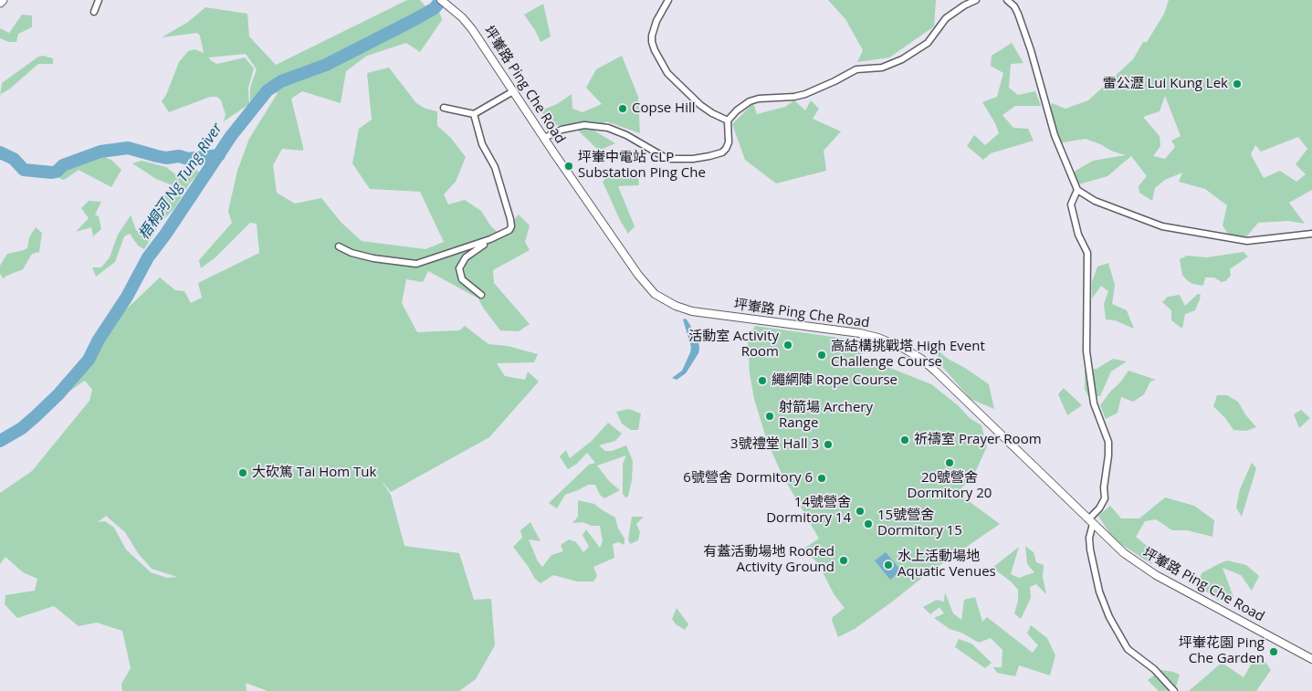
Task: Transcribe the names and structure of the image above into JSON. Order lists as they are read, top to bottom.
{
  "streets": {
    "street": ["坪輋路 Ping Che Road"]
  },
  "water": ["梧桐河 Ng Tung River"],
  "places": [
    "雷公瀝 Lui Kung Lek",
    "Copse Hill",
    "坪輋中電站 CLP Substation Ping Che",
    "活動室 Activity Room",
    "高結構挑戰塔 High Event Challenge Course",
    "繩網陣 Rope Course",
    "射箭場 Archery Range",
    "祈禱室 Prayer Room",
    "3號禮堂 Hall 3",
    "20號營舍 Dormitory 20",
    "大砍篤 Tai Hom Tuk",
    "6號營舍 Dormitory 6",
    "14號營舍 Dormitory 14",
    "15號營舍 Dormitory 15",
    "有蓋活動場地 Roofed Activity Ground",
    "水上活動場地 Aquatic Venues",
    "坪輋花園 Ping Che Garden"
  ]
}
